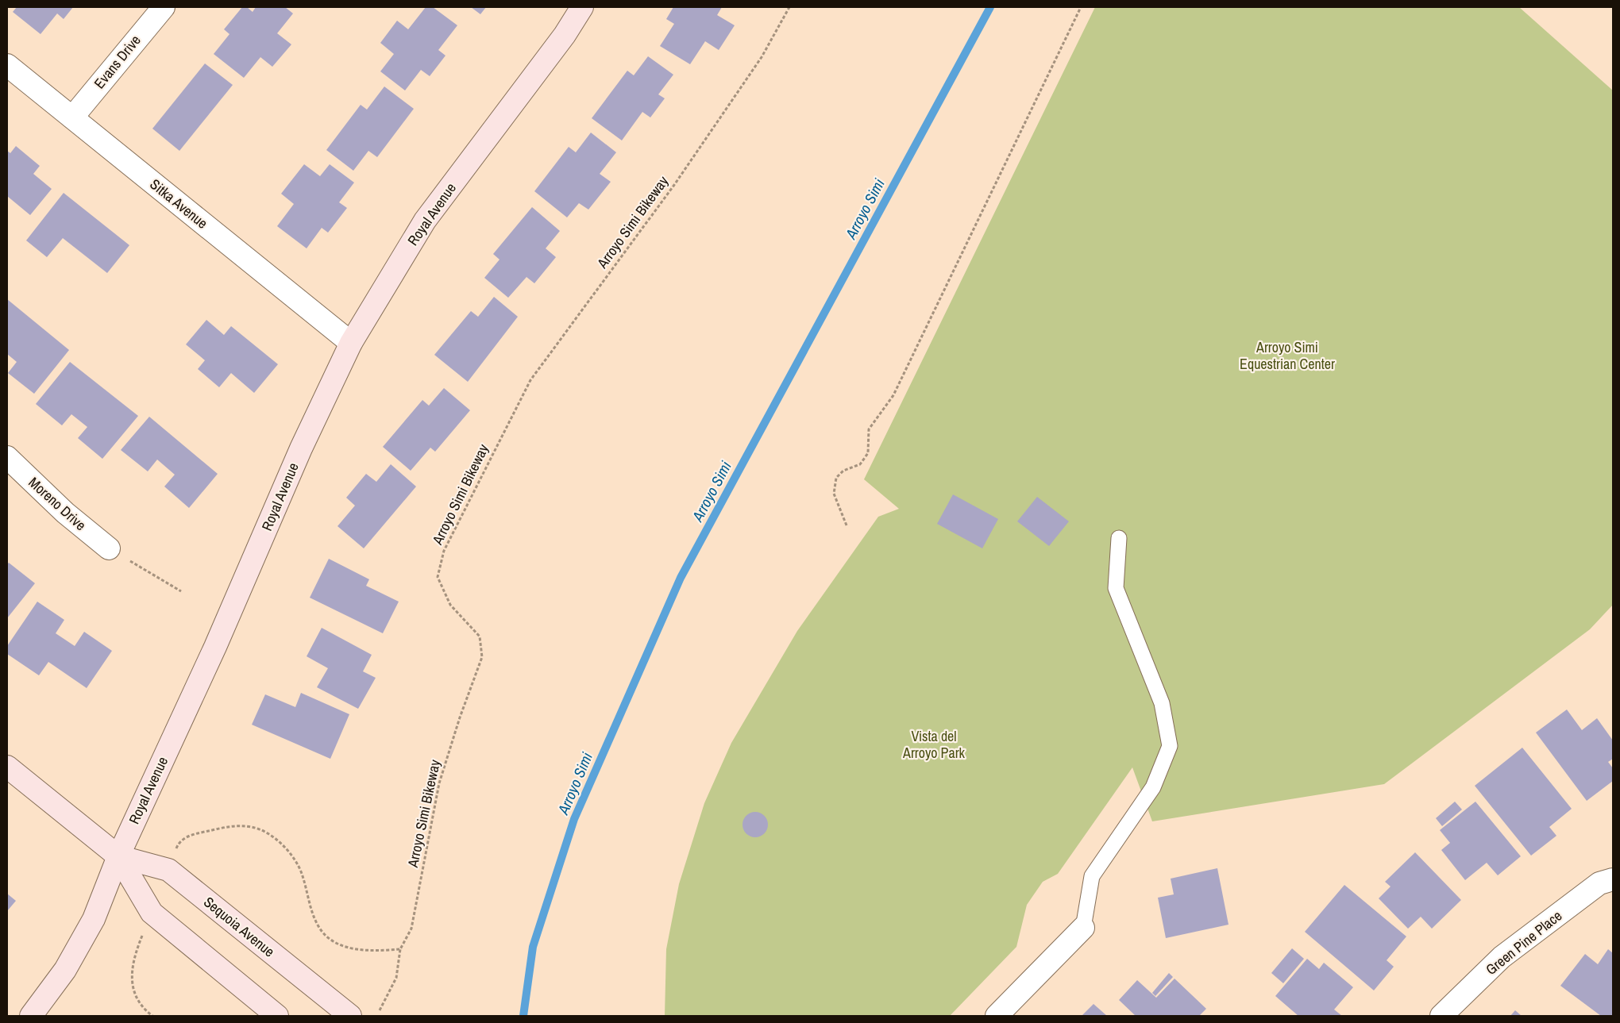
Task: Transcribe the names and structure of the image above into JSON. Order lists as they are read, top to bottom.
{
  "streets": {
    "main road": ["Royal Avenue", "Sequoia Avenue"],
    "street": [
      "Evans Drive",
      "Sitka Avenue",
      "Moreno Drive",
      "Green Pine Place"
    ],
    "path": ["Arroyo Simi Bikeway"]
  },
  "crossings": [
    ["Evans Drive", "Sitka Avenue"],
    ["Sitka Avenue", "Royal Avenue"],
    ["Royal Avenue", "Sequoia Avenue"]
  ],
  "water": ["Arroyo Simi"],
  "parks": ["Arroyo Simi Equestrian Center", "Vista del Arroyo Park"]
}
